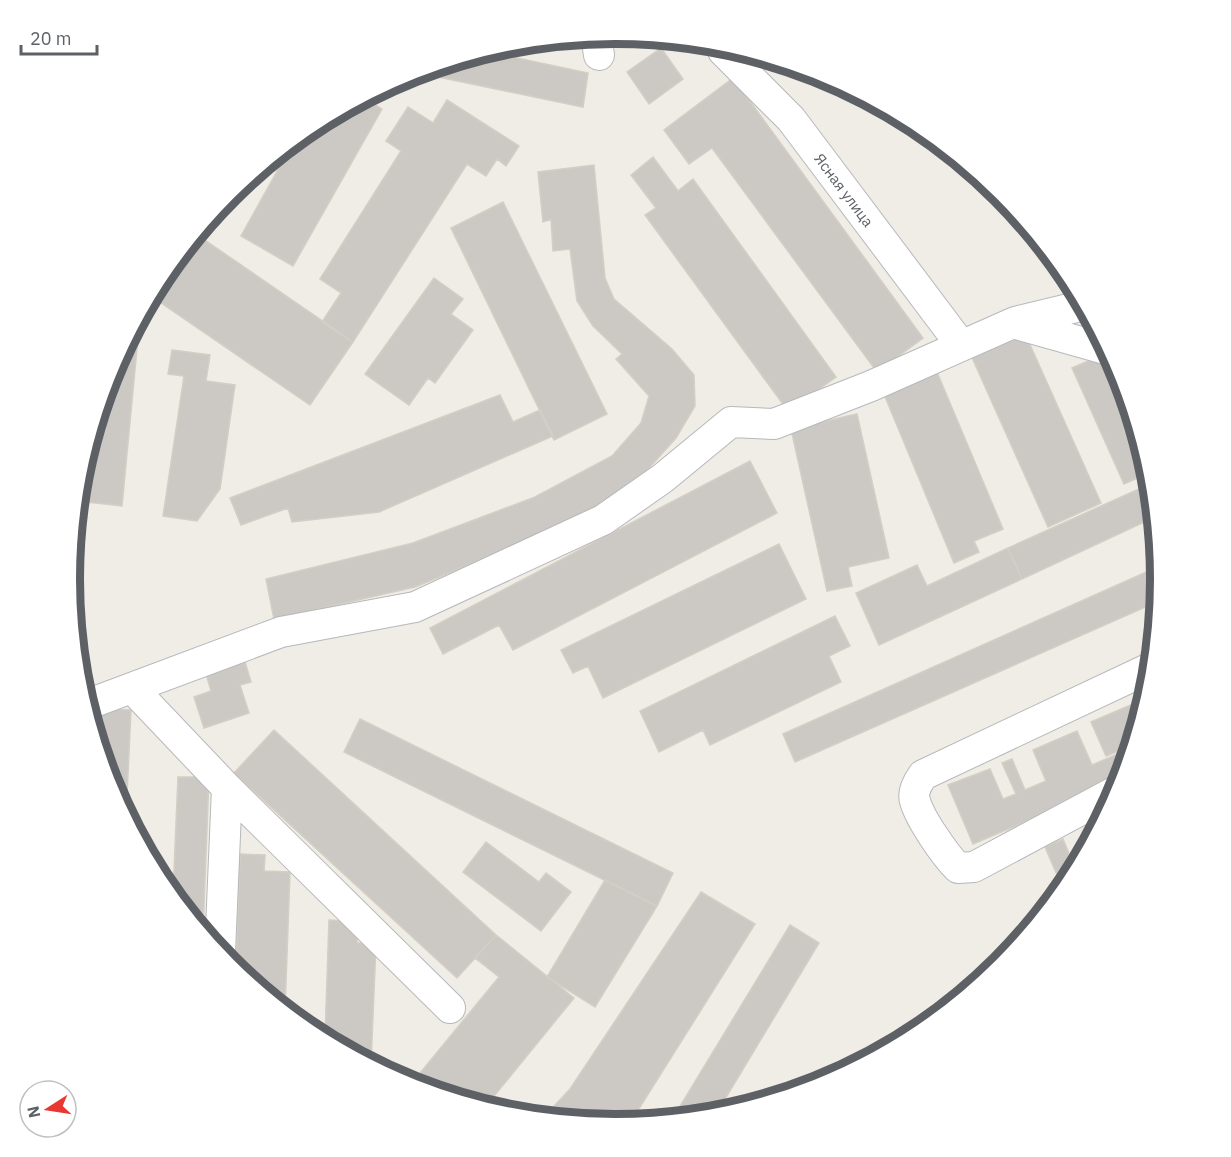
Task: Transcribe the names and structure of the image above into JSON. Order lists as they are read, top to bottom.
{
  "streets": {
    "street": ["Ясная улица"]
  },
  "scale_bar": "20 m",
  "north": "left"
}
